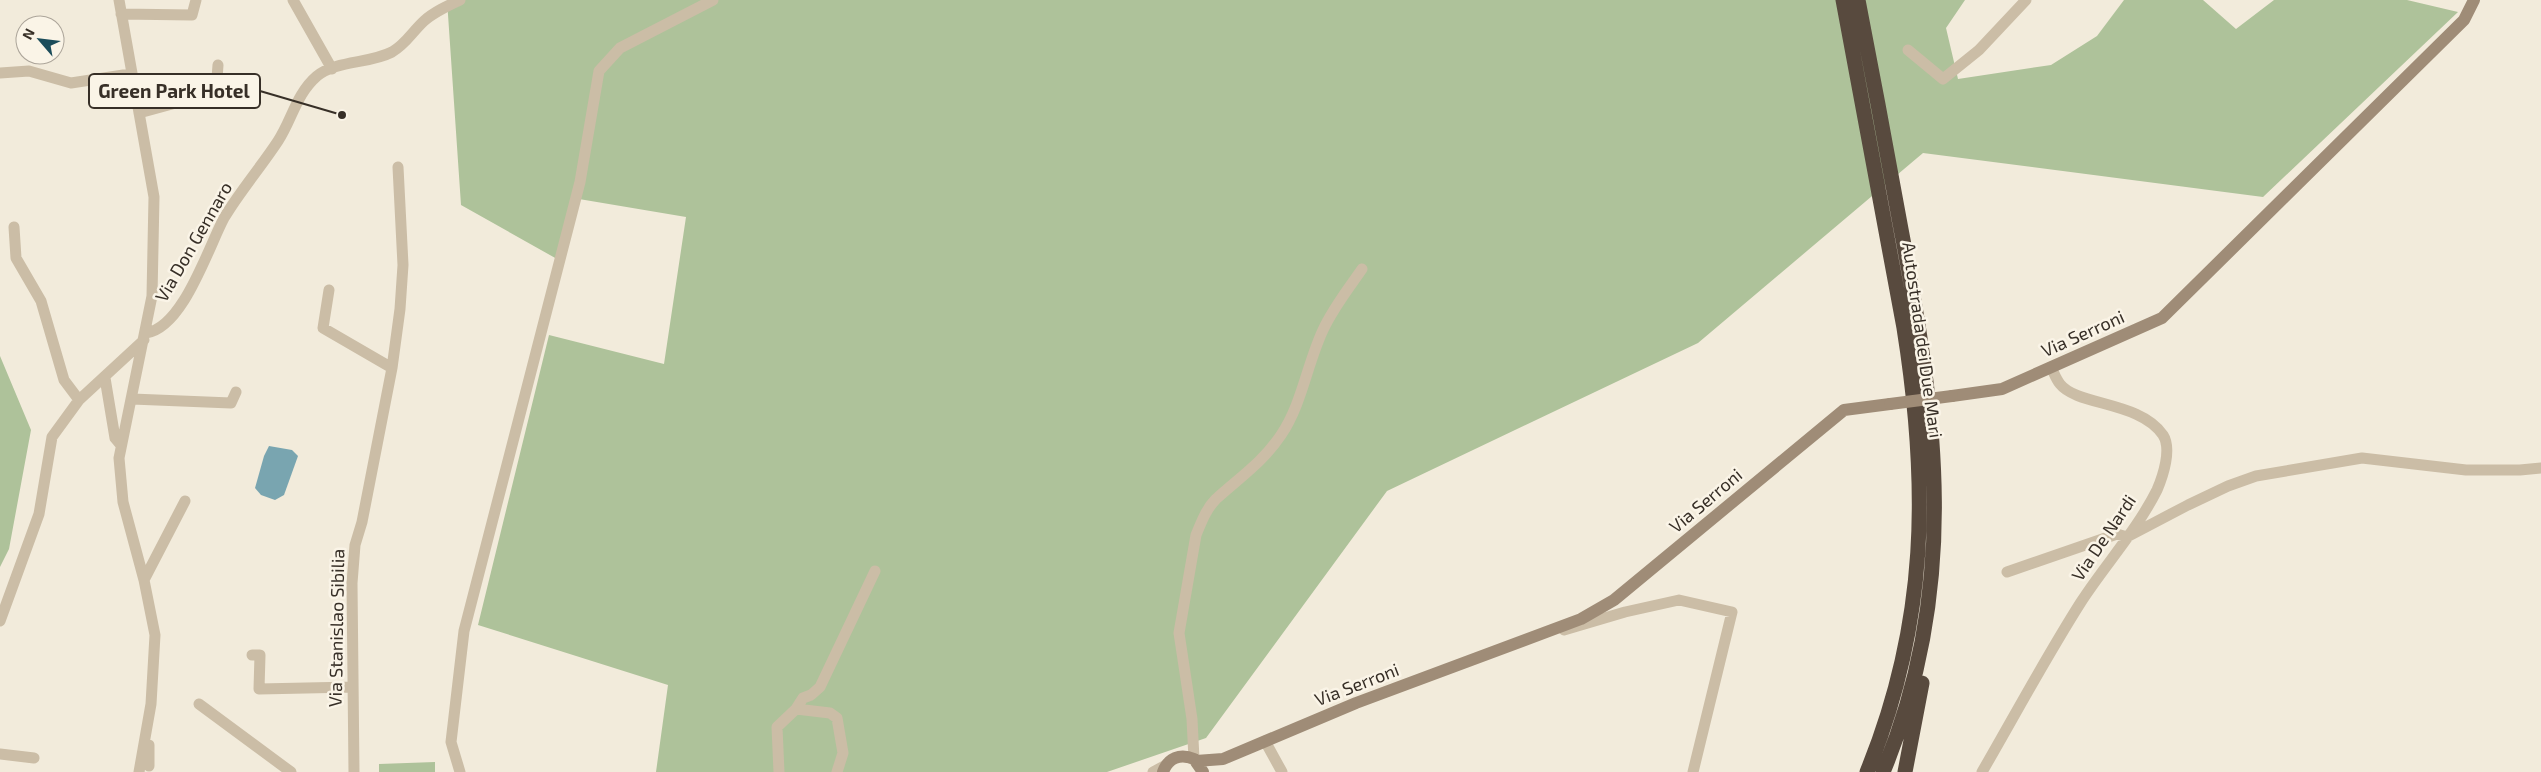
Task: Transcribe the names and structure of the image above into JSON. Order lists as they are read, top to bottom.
{
  "streets": {
    "highway": ["Autostrada dei Due Mari"],
    "main road": ["Via Serroni"],
    "street": ["Via Don Gennaro", "Via De Nardi", "Via Stanislao Sibilia"]
  },
  "crossings": [
    ["Via Serroni", "Via De Nardi"]
  ],
  "places": ["Green Park Hotel"],
  "north": "top left"
}
